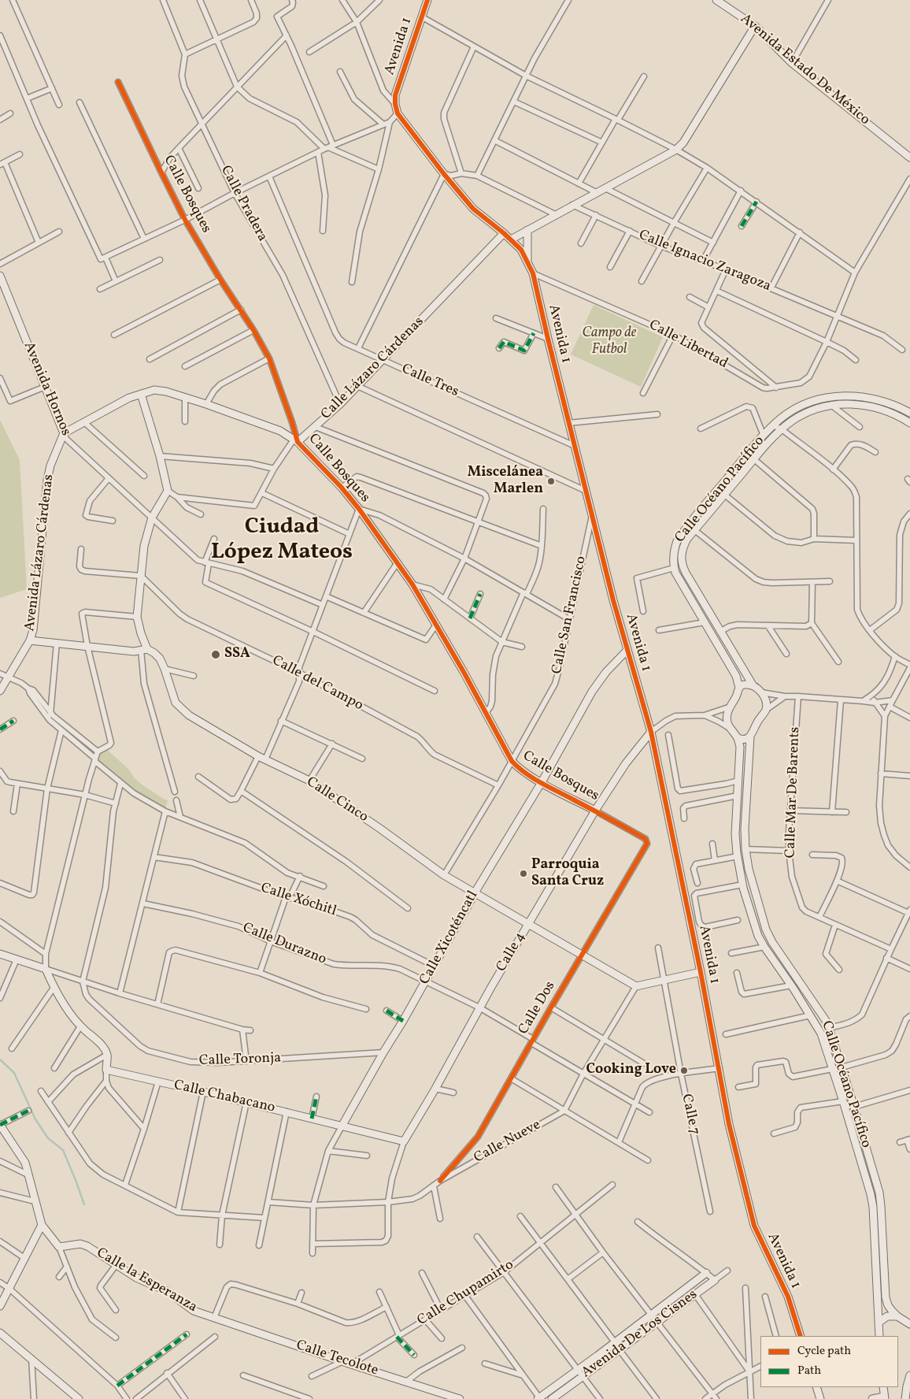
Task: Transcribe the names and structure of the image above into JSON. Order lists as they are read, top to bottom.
{
  "streets": {
    "street": [
      "Avenida 1",
      "Avenida Estado De México",
      "Calle Bosques",
      "Calle Pradera",
      "Calle Ignacio Zaragoza",
      "Calle Libertad",
      "Calle Lázaro Cárdenas",
      "Calle Tres",
      "Avenida Hornos",
      "Calle Océano Pacífico",
      "Avenida Lázaro Cárdenas",
      "Calle San Francisco",
      "Calle del Campo",
      "Calle Mar De Barents",
      "Calle Cinco",
      "Calle Xóchitl",
      "Calle Xicoténcatl",
      "Calle Durazno",
      "Calle 4",
      "Calle Dos",
      "Calle Toronja",
      "Calle Chabacano",
      "Calle 7",
      "Calle Nueve",
      "Calle la Esperanza",
      "Calle Chupamirto",
      "Avenida De Los Cisnes",
      "Calle Tecolote"
    ]
  },
  "crossings": [
    ["Avenida 1", "Calle Libertad"],
    ["Avenida 1", "Calle Lázaro Cárdenas"],
    ["Avenida 1", "Calle Tres"],
    ["Avenida 1", "Calle San Francisco"],
    ["Avenida 1", "Calle Xicoténcatl"],
    ["Avenida 1", "Calle 4"],
    ["Calle Bosques", "Calle Lázaro Cárdenas"],
    ["Calle Bosques", "Calle San Francisco"],
    ["Calle Bosques", "Calle Xicoténcatl"],
    ["Calle Bosques", "Calle 4"],
    ["Calle Bosques", "Calle Dos"],
    ["Calle Pradera", "Calle Lázaro Cárdenas"],
    ["Calle Lázaro Cárdenas", "Calle Tres"],
    ["Avenida Hornos", "Avenida Lázaro Cárdenas"],
    ["Avenida Hornos", "Calle Cinco"],
    ["Calle Océano Pacífico", "Calle 4"],
    ["Calle San Francisco", "Calle del Campo"],
    ["Calle San Francisco", "Calle Cinco"],
    ["Calle del Campo", "Calle Cinco"],
    ["Calle Cinco", "Calle Xicoténcatl"],
    ["Calle Cinco", "Calle 4"],
    ["Calle Cinco", "Calle Dos"],
    ["Calle Xóchitl", "Calle Xicoténcatl"],
    ["Calle Xicoténcatl", "Calle Durazno"],
    ["Calle Xicoténcatl", "Calle 4"],
    ["Calle Xicoténcatl", "Calle Toronja"],
    ["Calle Xicoténcatl", "Calle Chabacano"],
    ["Calle Xicoténcatl", "Calle Nueve"],
    ["Calle Durazno", "Calle 4"],
    ["Calle Durazno", "Calle Dos"],
    ["Calle 4", "Calle Chabacano"],
    ["Calle 4", "Calle Nueve"],
    ["Calle Dos", "Calle Nueve"],
    ["Calle la Esperanza", "Calle Tecolote"],
    ["Calle Chupamirto", "Calle Tecolote"]
  ],
  "districts": ["Ciudad López Mateos"],
  "parks": ["Campo de Futbol"],
  "places": [
    "Miscelánea Marlen",
    "SSA",
    "Parroquia Santa Cruz",
    "Cooking Love"
  ],
  "legend": ["Cycle path", "Path"]
}
